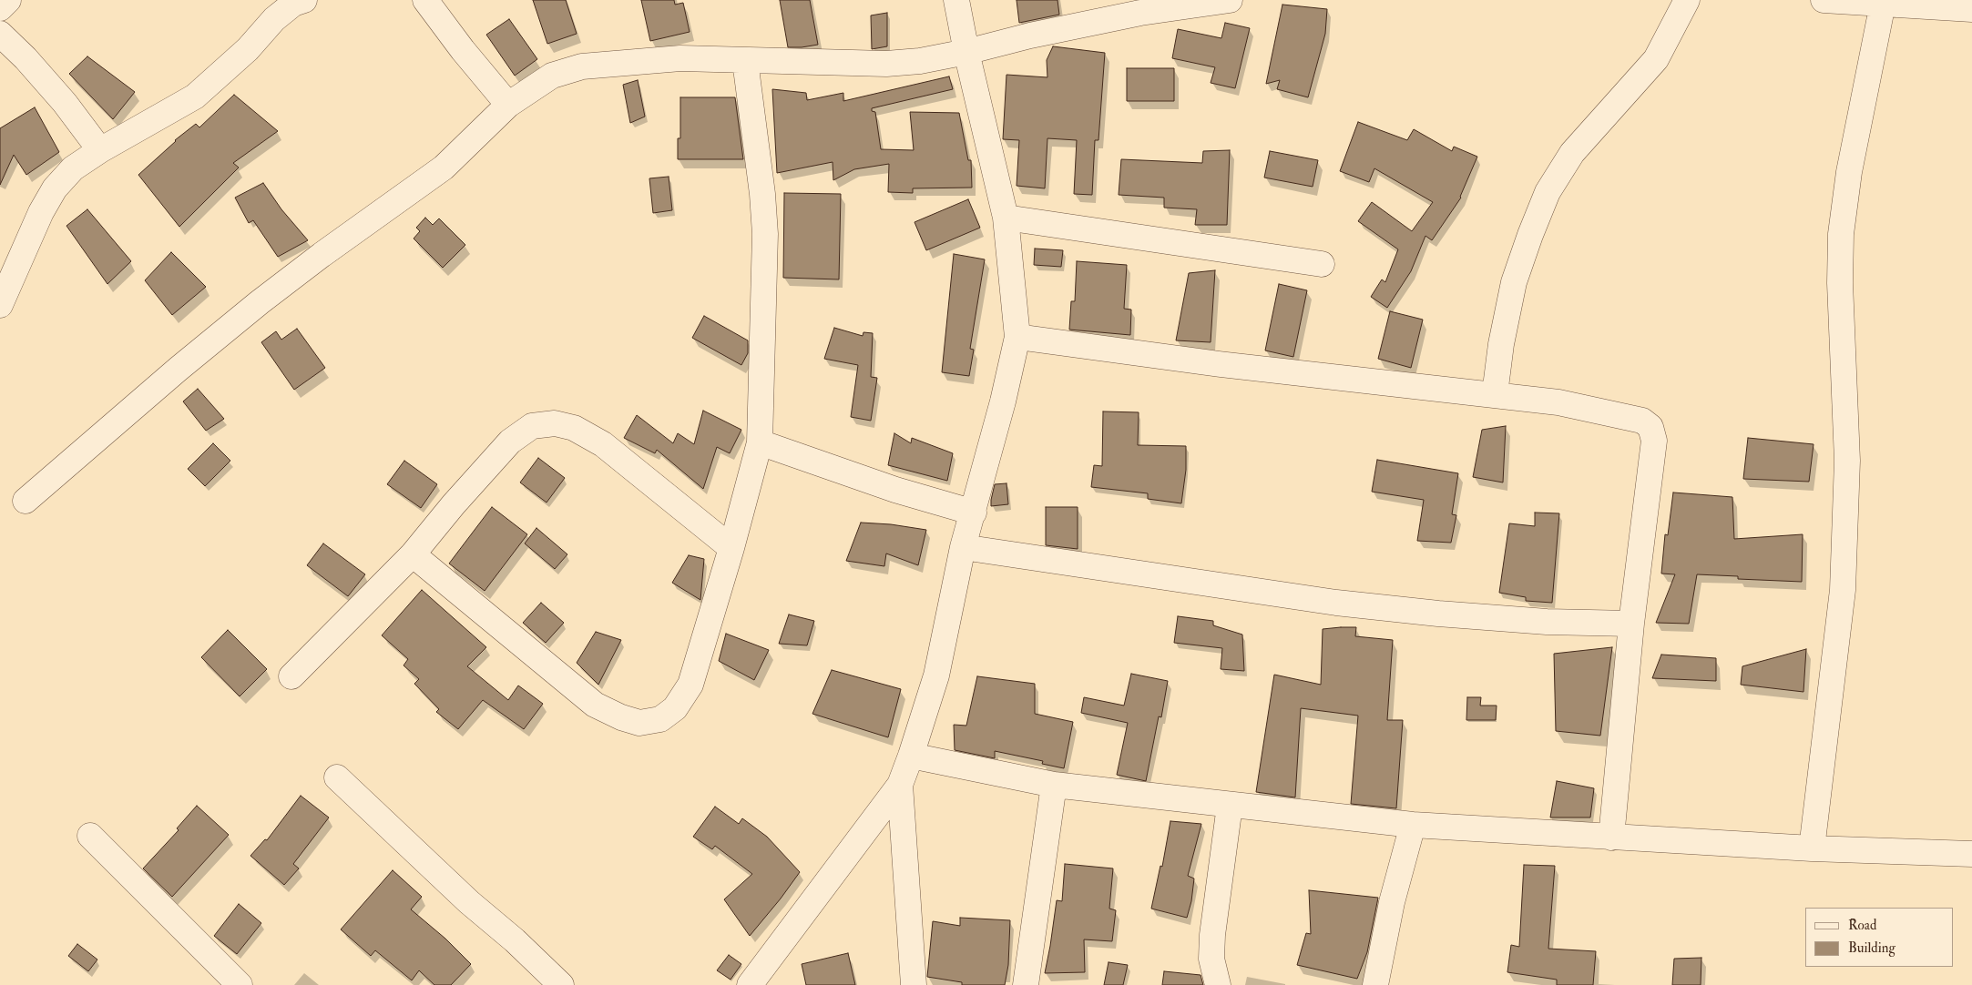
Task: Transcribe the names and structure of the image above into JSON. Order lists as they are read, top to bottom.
{
  "legend": ["Road", "Building"]
}
